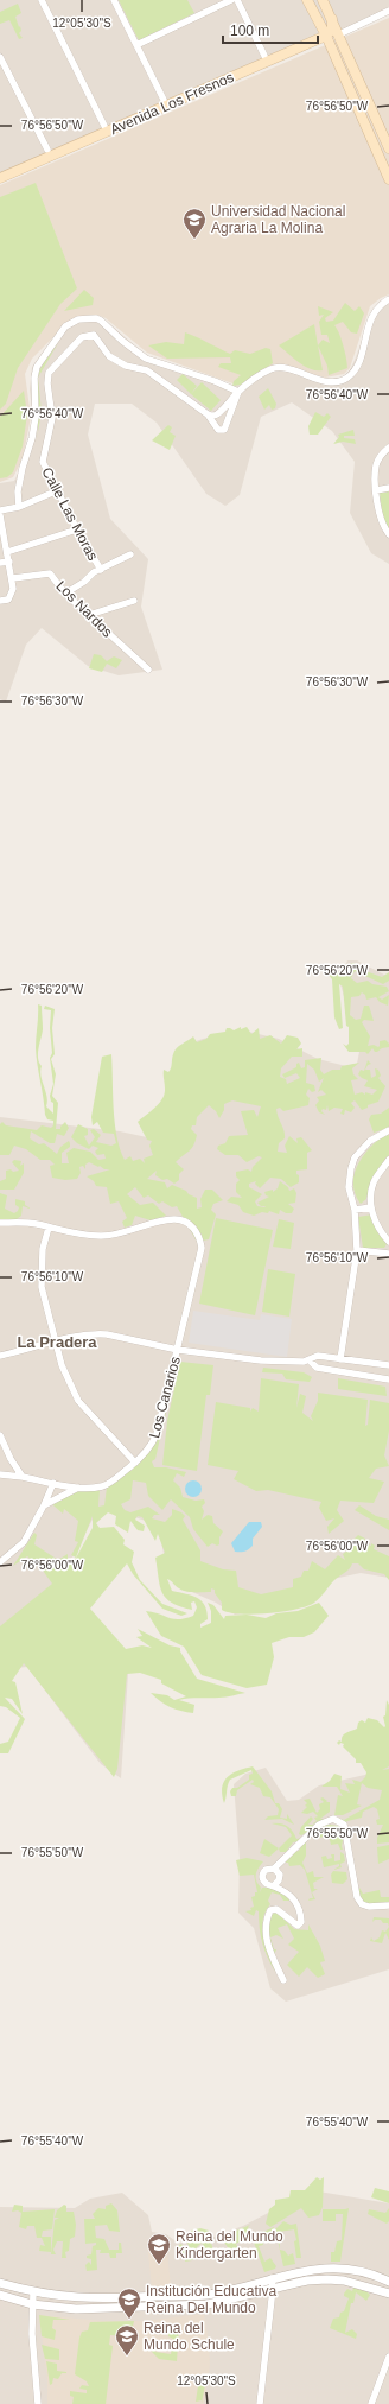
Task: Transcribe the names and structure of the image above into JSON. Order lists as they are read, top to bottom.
{
  "streets": {
    "main road": ["Avenida Los Fresnos"],
    "street": ["Calle Las Moras", "Los Nardos", "Los Canarios"]
  },
  "districts": ["La Pradera"],
  "places": {
    "school or university": [
      "Universidad Nacional Agraria La Molina",
      "Reina del Mundo Kindergarten",
      "Institución Educativa Reina Del Mundo",
      "Reina del Mundo Schule"
    ]
  },
  "scale_bar": "100 m",
  "coordinates": [
    "12°05'30\"S",
    "76°56'50\"W",
    "76°56'40\"W",
    "76°56'30\"W",
    "76°56'20\"W",
    "76°56'10\"W",
    "76°56'00\"W",
    "76°55'50\"W",
    "76°55'40\"W"
  ]
}
